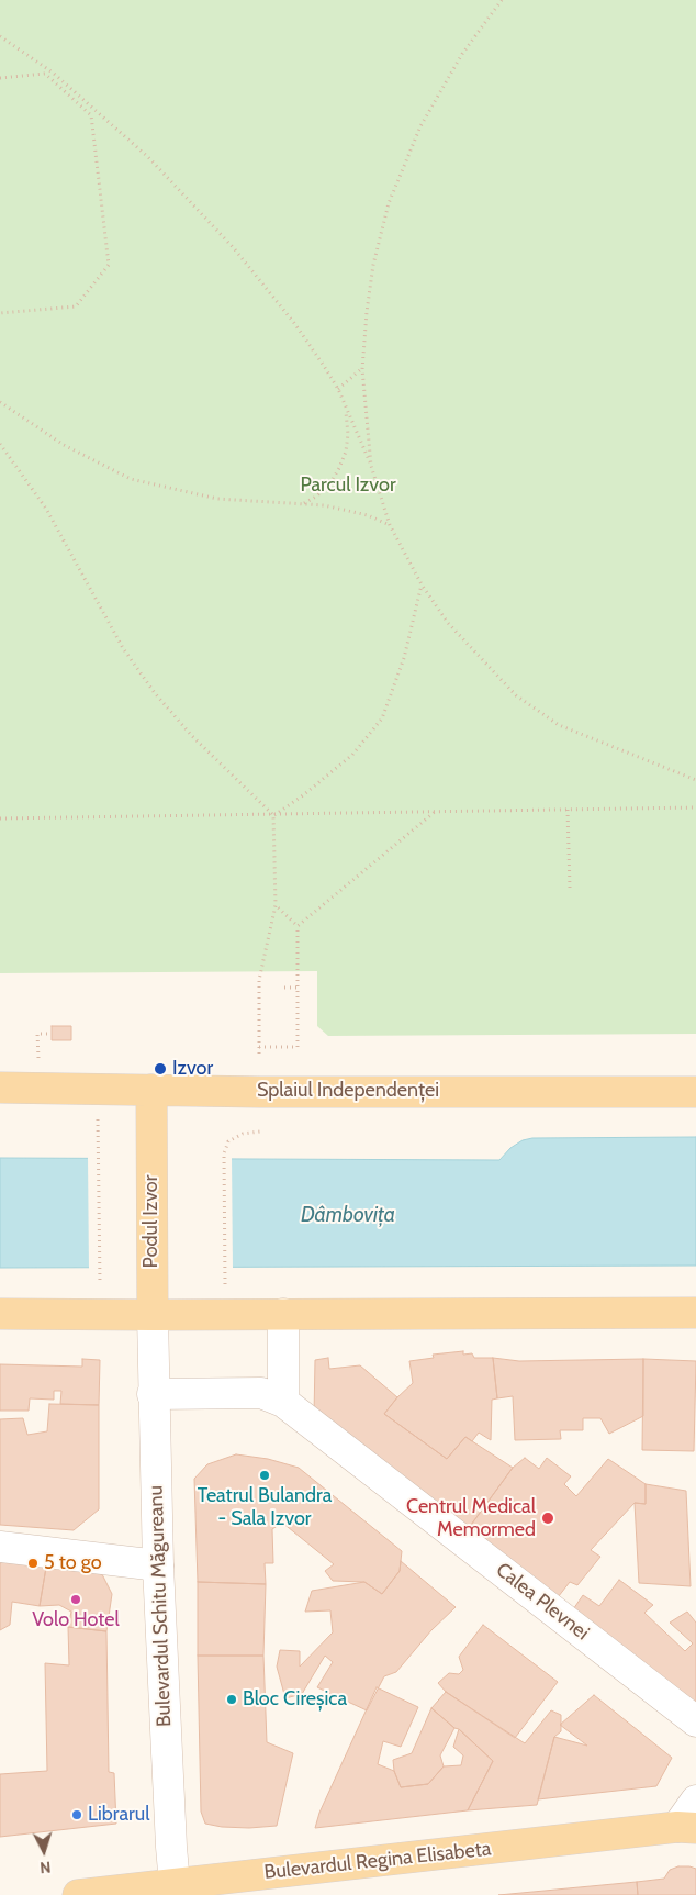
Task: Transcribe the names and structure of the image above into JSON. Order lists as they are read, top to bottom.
{
  "streets": {
    "main road": ["Splaiul Independenței", "Podul Izvor", "Bulevardul Regina Elisabeta"],
    "street": ["Calea Plevnei", "Bulevardul Schitu Măgureanu"]
  },
  "crossings": [
    ["Splaiul Independenței", "Podul Izvor"],
    ["Podul Izvor", "Bulevardul Schitu Măgureanu"],
    ["Calea Plevnei", "Bulevardul Schitu Măgureanu"],
    ["Bulevardul Schitu Măgureanu", "Bulevardul Regina Elisabeta"]
  ],
  "water": ["Dâmbovița"],
  "parks": ["Parcul Izvor"],
  "places": [
    "Izvor",
    "Teatrul Bulandra - Sala Izvor",
    "Centrul Medical Memormed",
    "5 to go",
    "Volo Hotel",
    "Bloc Cireșica",
    "Librarul"
  ],
  "north": "bottom"
}
